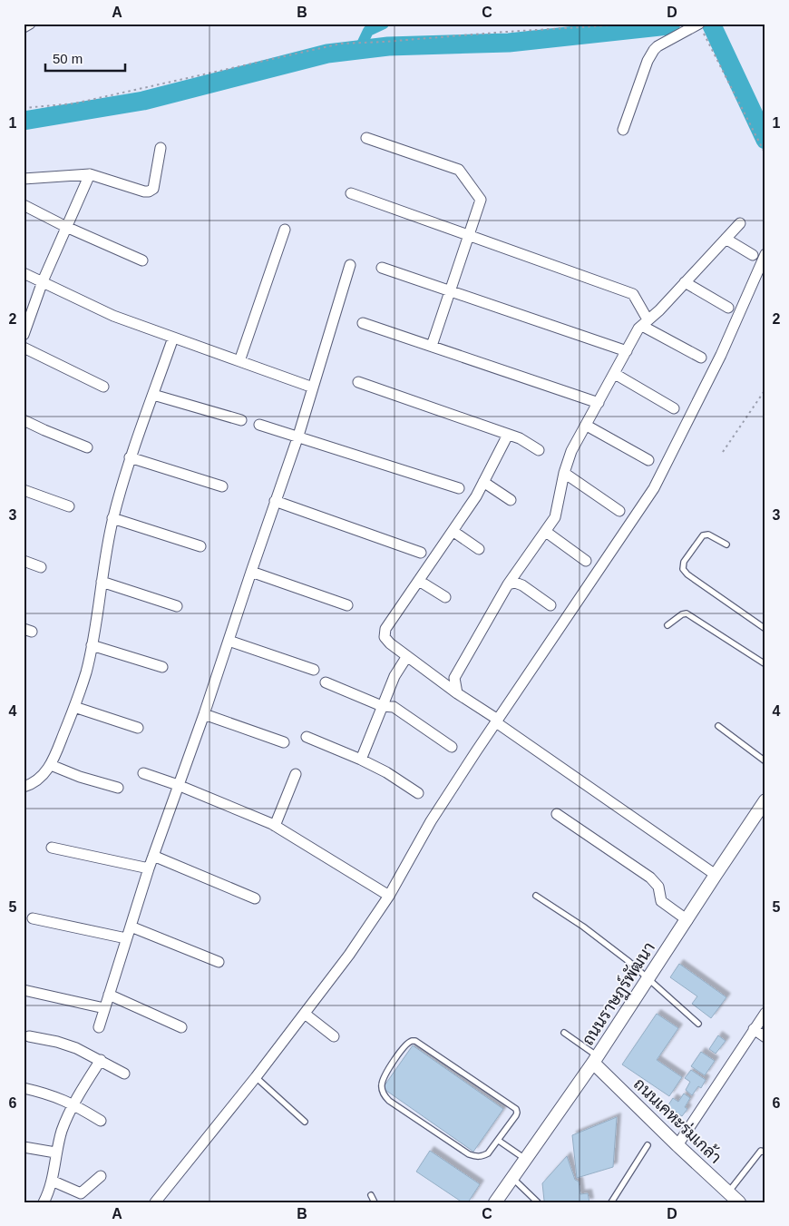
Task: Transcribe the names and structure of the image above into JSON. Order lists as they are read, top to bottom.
{
  "streets": {
    "street": ["ถนนราษฏร์พัฒนา", "ถนนเคหะร่มเกล้า"]
  },
  "crossings": [
    ["ถนนราษฏร์พัฒนา", "ถนนเคหะร่มเกล้า"]
  ],
  "scale_bar": "50 m",
  "grid": {
    "columns": [
      "A",
      "B",
      "C",
      "D"
    ],
    "rows": [
      "1",
      "2",
      "3",
      "4",
      "5",
      "6"
    ]
  }
}
